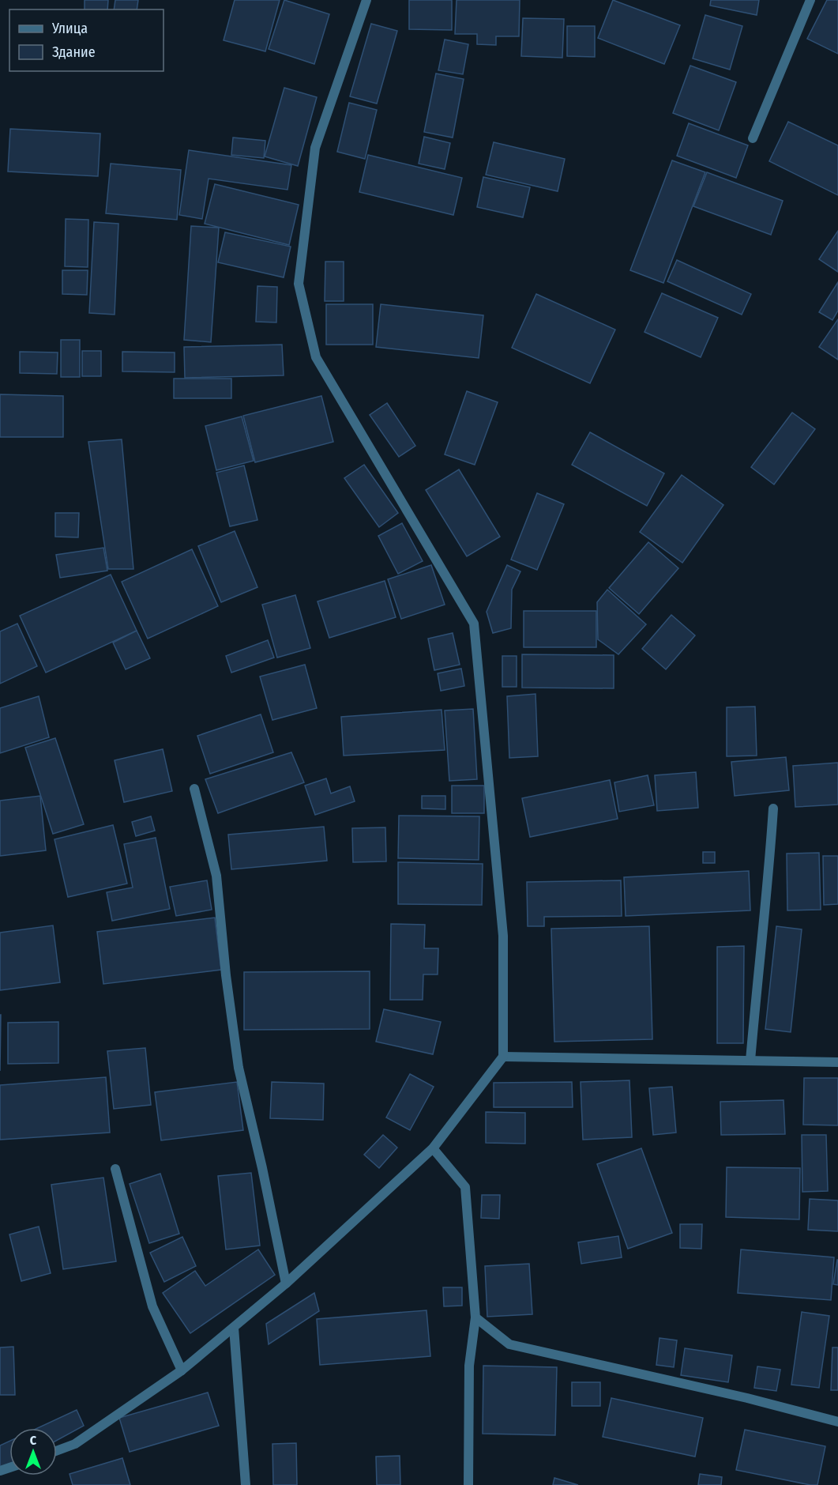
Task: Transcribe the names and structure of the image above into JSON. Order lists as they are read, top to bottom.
{
  "legend": ["Улица", "Здание"],
  "north": "top"
}
